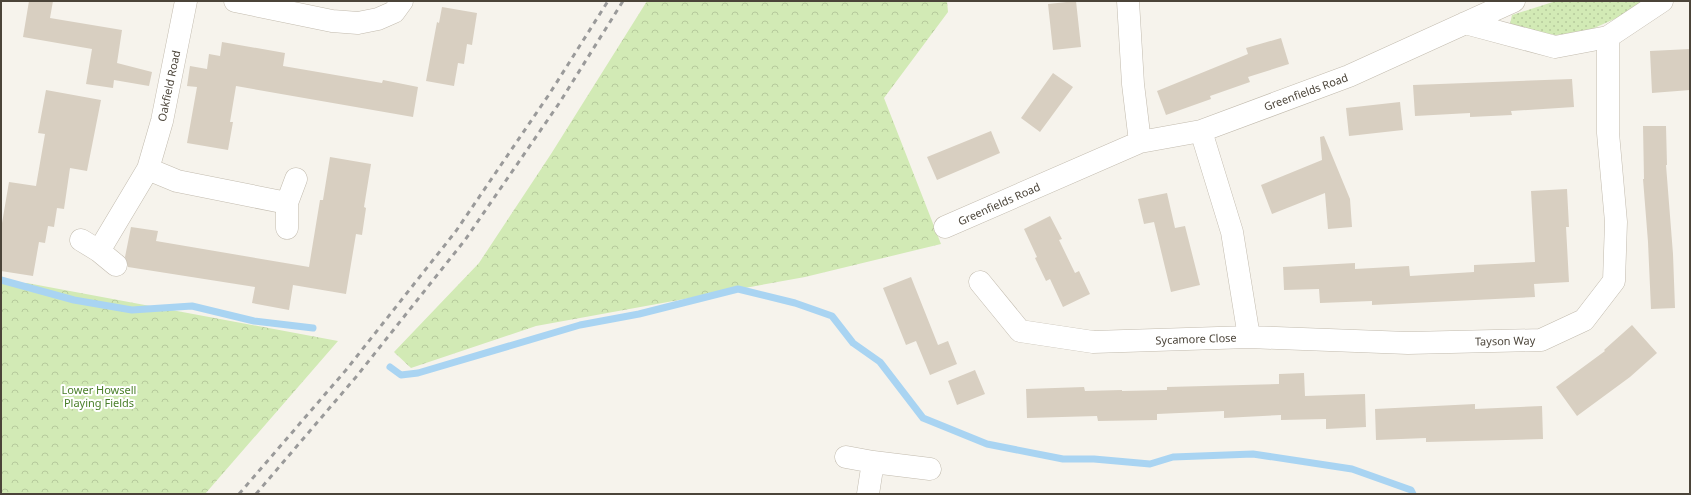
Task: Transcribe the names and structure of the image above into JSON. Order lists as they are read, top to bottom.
{
  "streets": {
    "street": [
      "Oakfield Road",
      "Greenfields Road",
      "Sycamore Close",
      "Tayson Way"
    ]
  },
  "crossings": [
    ["Greenfields Road", "Sycamore Close"],
    ["Sycamore Close", "Tayson Way"]
  ],
  "parks": ["Lower Howsell Playing Fields"]
}
